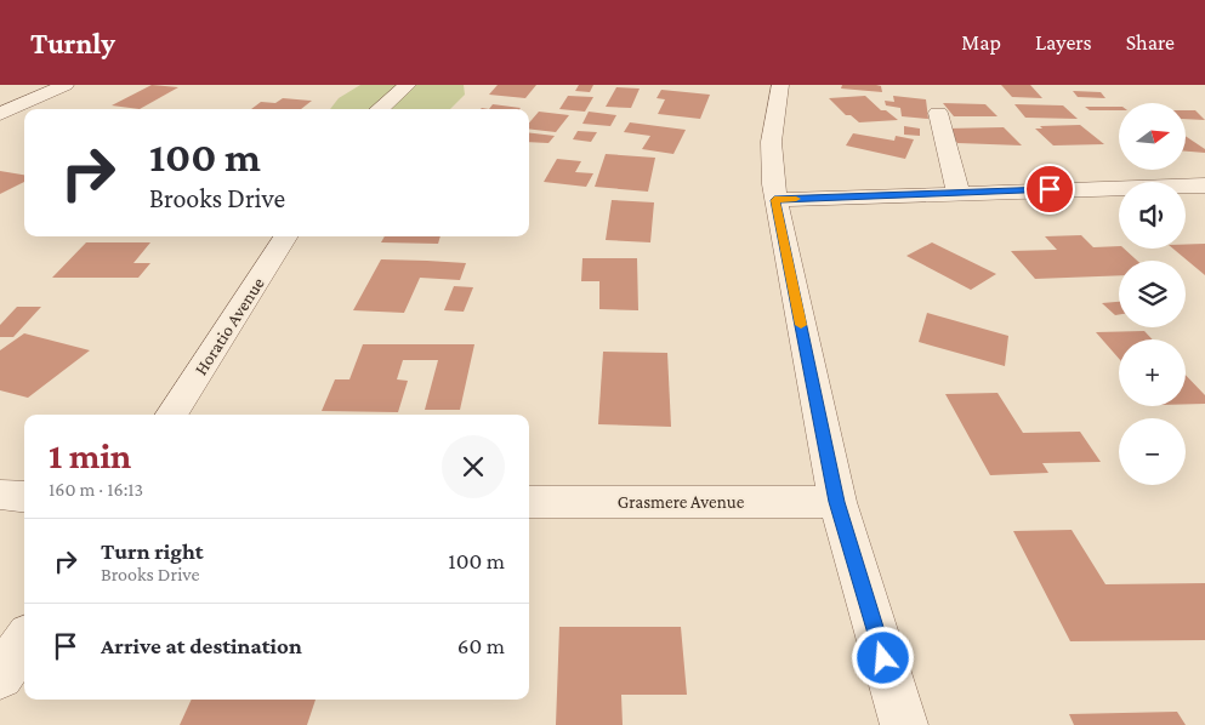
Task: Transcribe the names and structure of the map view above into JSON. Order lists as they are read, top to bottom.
{
  "streets": {
    "street": ["Horatio Avenue", "Grasmere Avenue"]
  },
  "north": "right",
  "page": {
    "header": "Turnly",
    "nav": ["Map", "Layers", "Share"],
    "map_buttons": ["+", "−"],
    "turn": ["100 m", "Brooks Drive"],
    "heading": ["1 min", "160 m · 16:13"],
    "list": [
      {
        "name": "Turn right",
        "note": "Brooks Drive",
        "value": "100 m"
      },
      {
        "name": "Arrive at destination",
        "value": "60 m"
      }
    ]
  }
}
